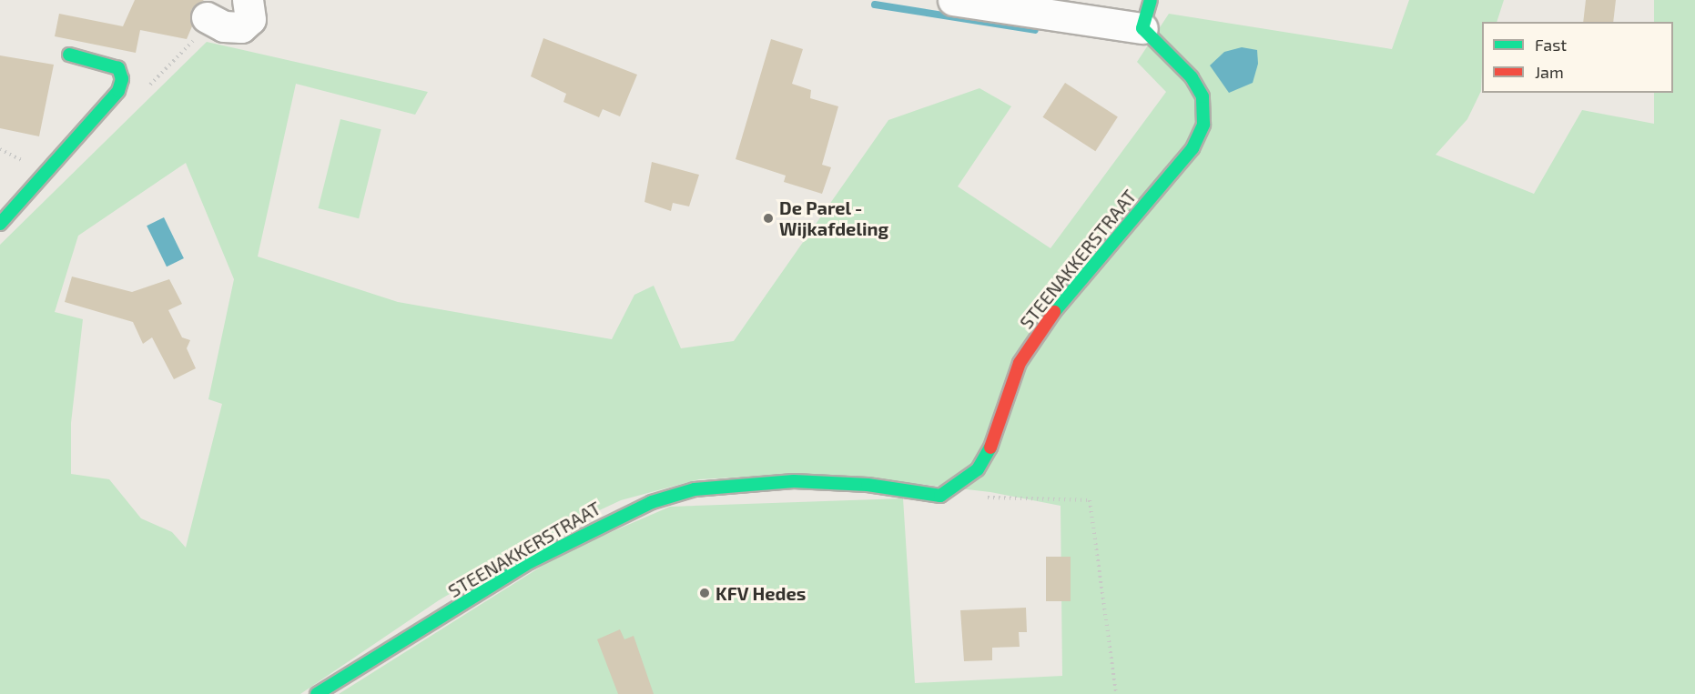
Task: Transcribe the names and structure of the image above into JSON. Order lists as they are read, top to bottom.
{
  "streets": {
    "street": ["STEENAKKERSTRAAT"]
  },
  "places": ["De Parel - Wijkafdeling", "KFV Hedes"],
  "legend": ["Fast", "Jam"]
}
